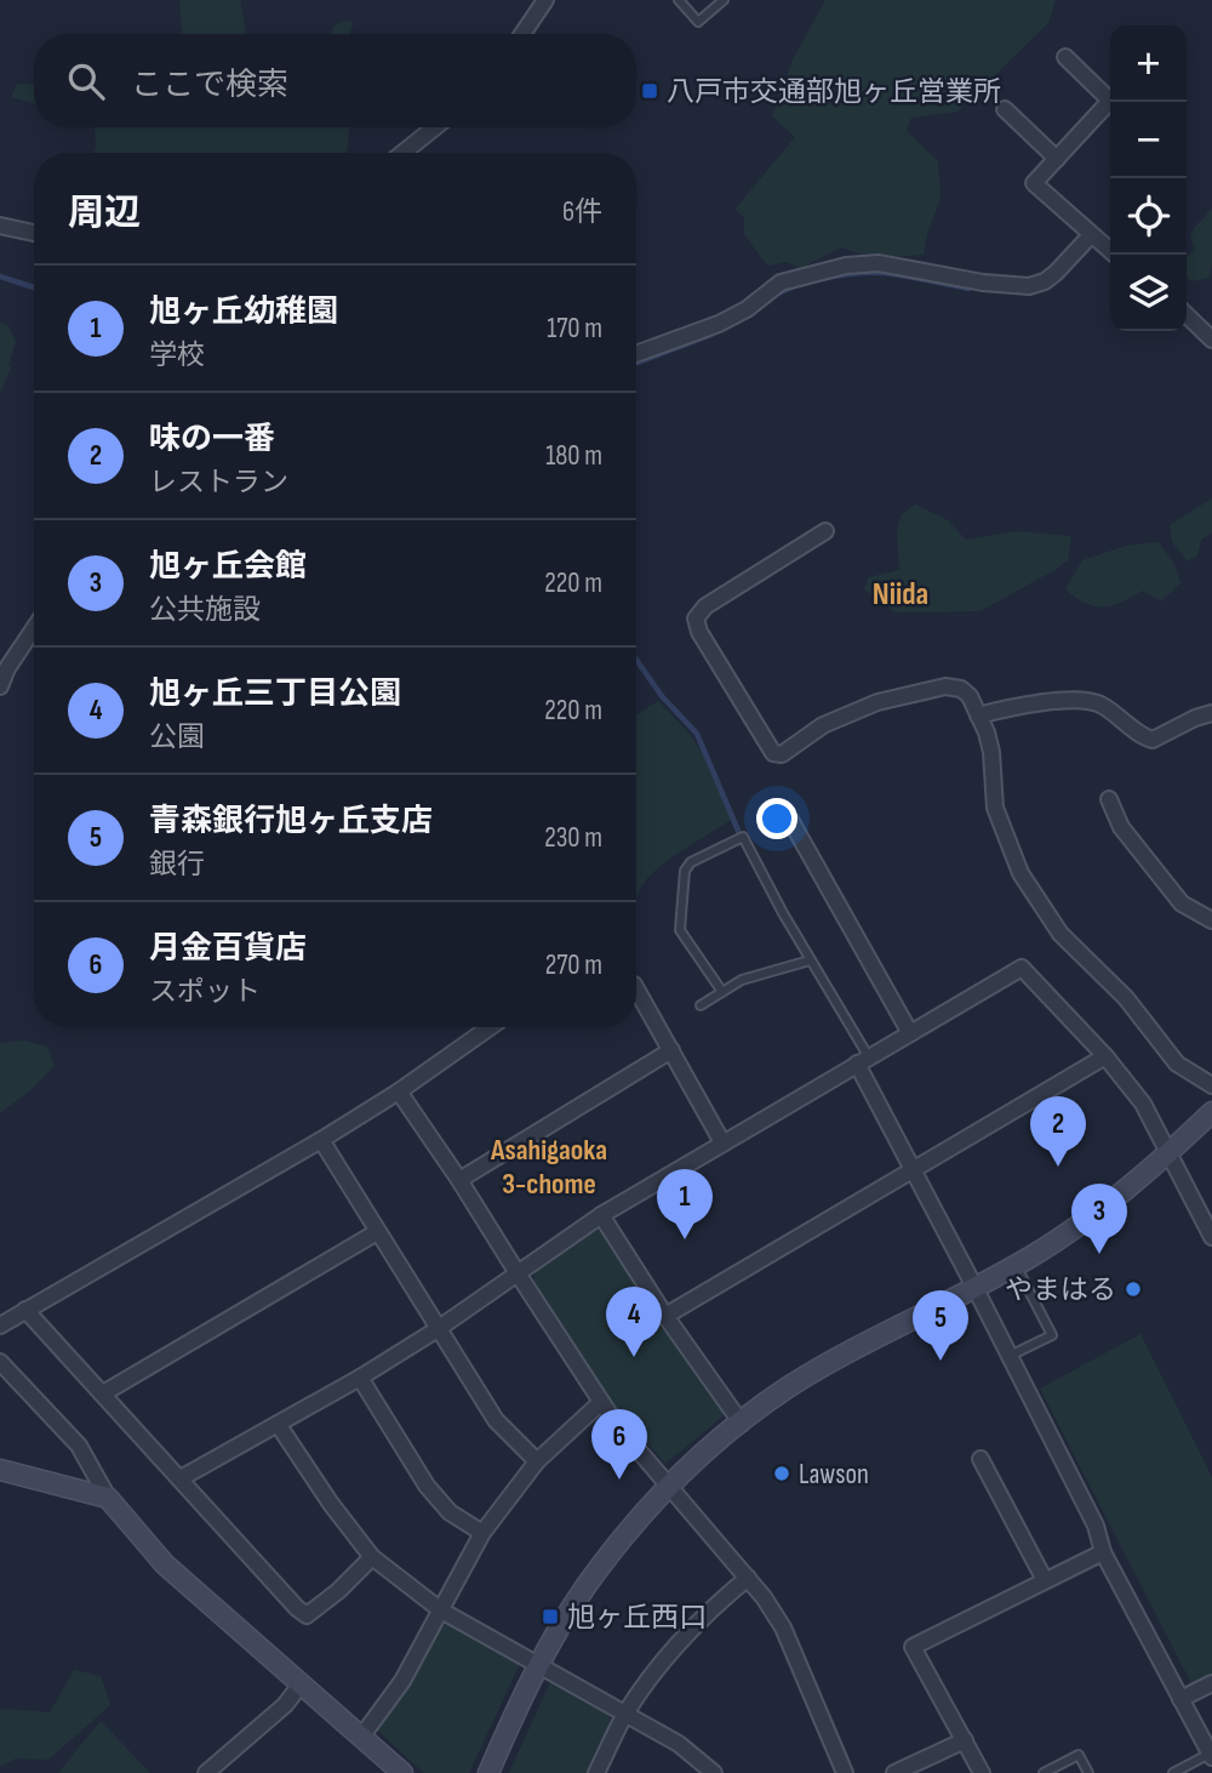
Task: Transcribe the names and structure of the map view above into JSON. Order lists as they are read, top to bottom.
{
  "districts": ["Niida", "Asahigaoka 3-chome"],
  "places": {
    "transit": ["八戸市交通部旭ヶ丘営業所", "旭ヶ丘西口"],
    "other": ["やまはる", "Lawson"]
  },
  "page": {
    "map_buttons": ["+", "−"],
    "search": "ここで検索",
    "heading": ["周辺", "6件"],
    "list": [
      {
        "mark": "1",
        "name": "旭ヶ丘幼稚園",
        "note": "学校",
        "value": "170 m"
      },
      {
        "mark": "2",
        "name": "味の一番",
        "note": "レストラン",
        "value": "180 m"
      },
      {
        "mark": "3",
        "name": "旭ヶ丘会館",
        "note": "公共施設",
        "value": "220 m"
      },
      {
        "mark": "4",
        "name": "旭ヶ丘三丁目公園",
        "note": "公園",
        "value": "220 m"
      },
      {
        "mark": "5",
        "name": "青森銀行旭ヶ丘支店",
        "note": "銀行",
        "value": "230 m"
      },
      {
        "mark": "6",
        "name": "月金百貨店",
        "note": "スポット",
        "value": "270 m"
      }
    ],
    "pins": [
      "2",
      "1",
      "3",
      "4",
      "5",
      "6"
    ]
  }
}
